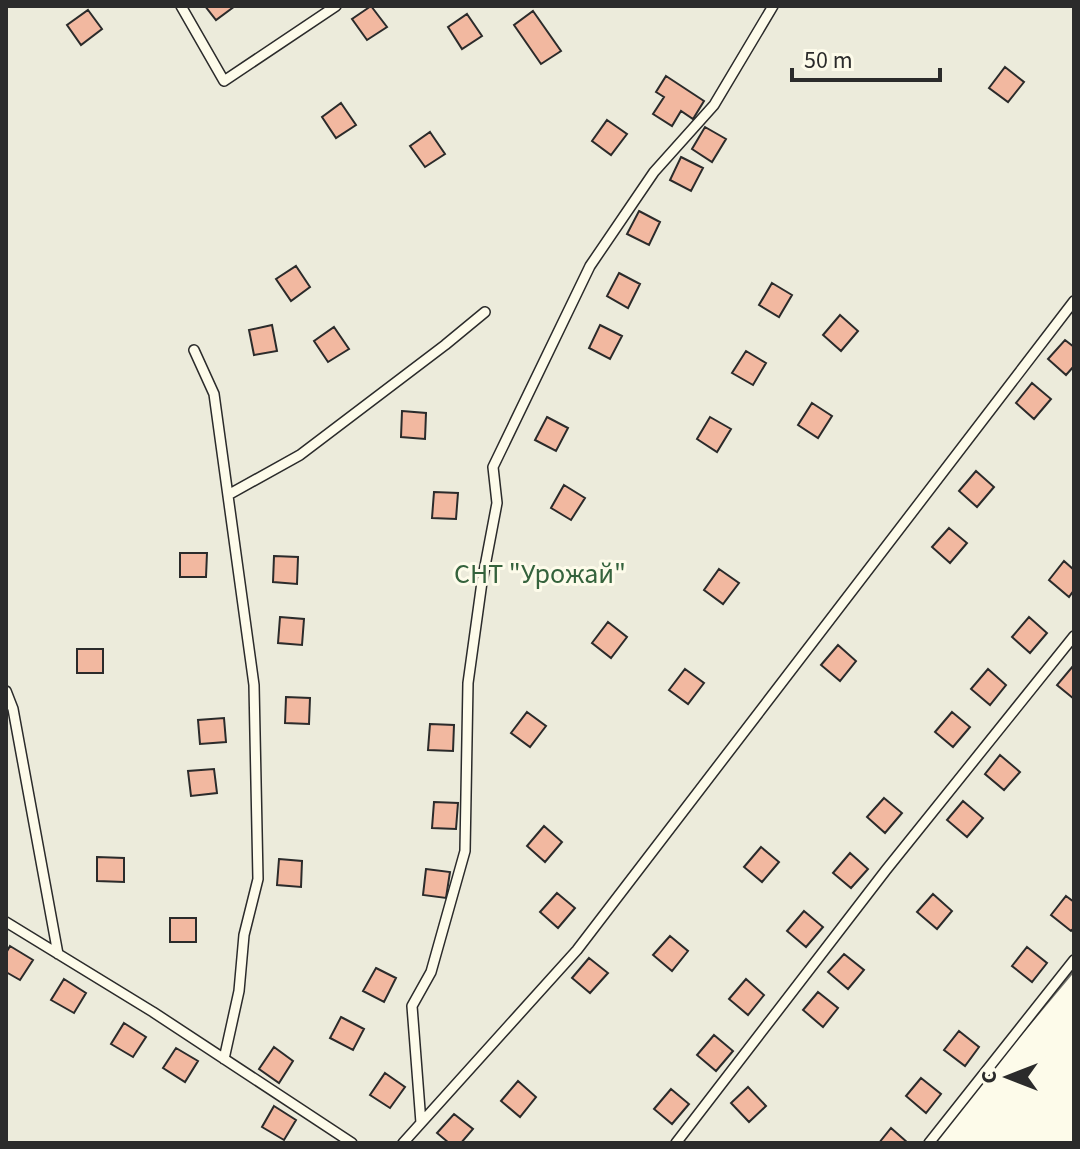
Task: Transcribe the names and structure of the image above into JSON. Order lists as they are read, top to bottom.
{
  "parks": ["СНТ \"Урожай\""],
  "scale_bar": "50 m",
  "north": "left"
}
